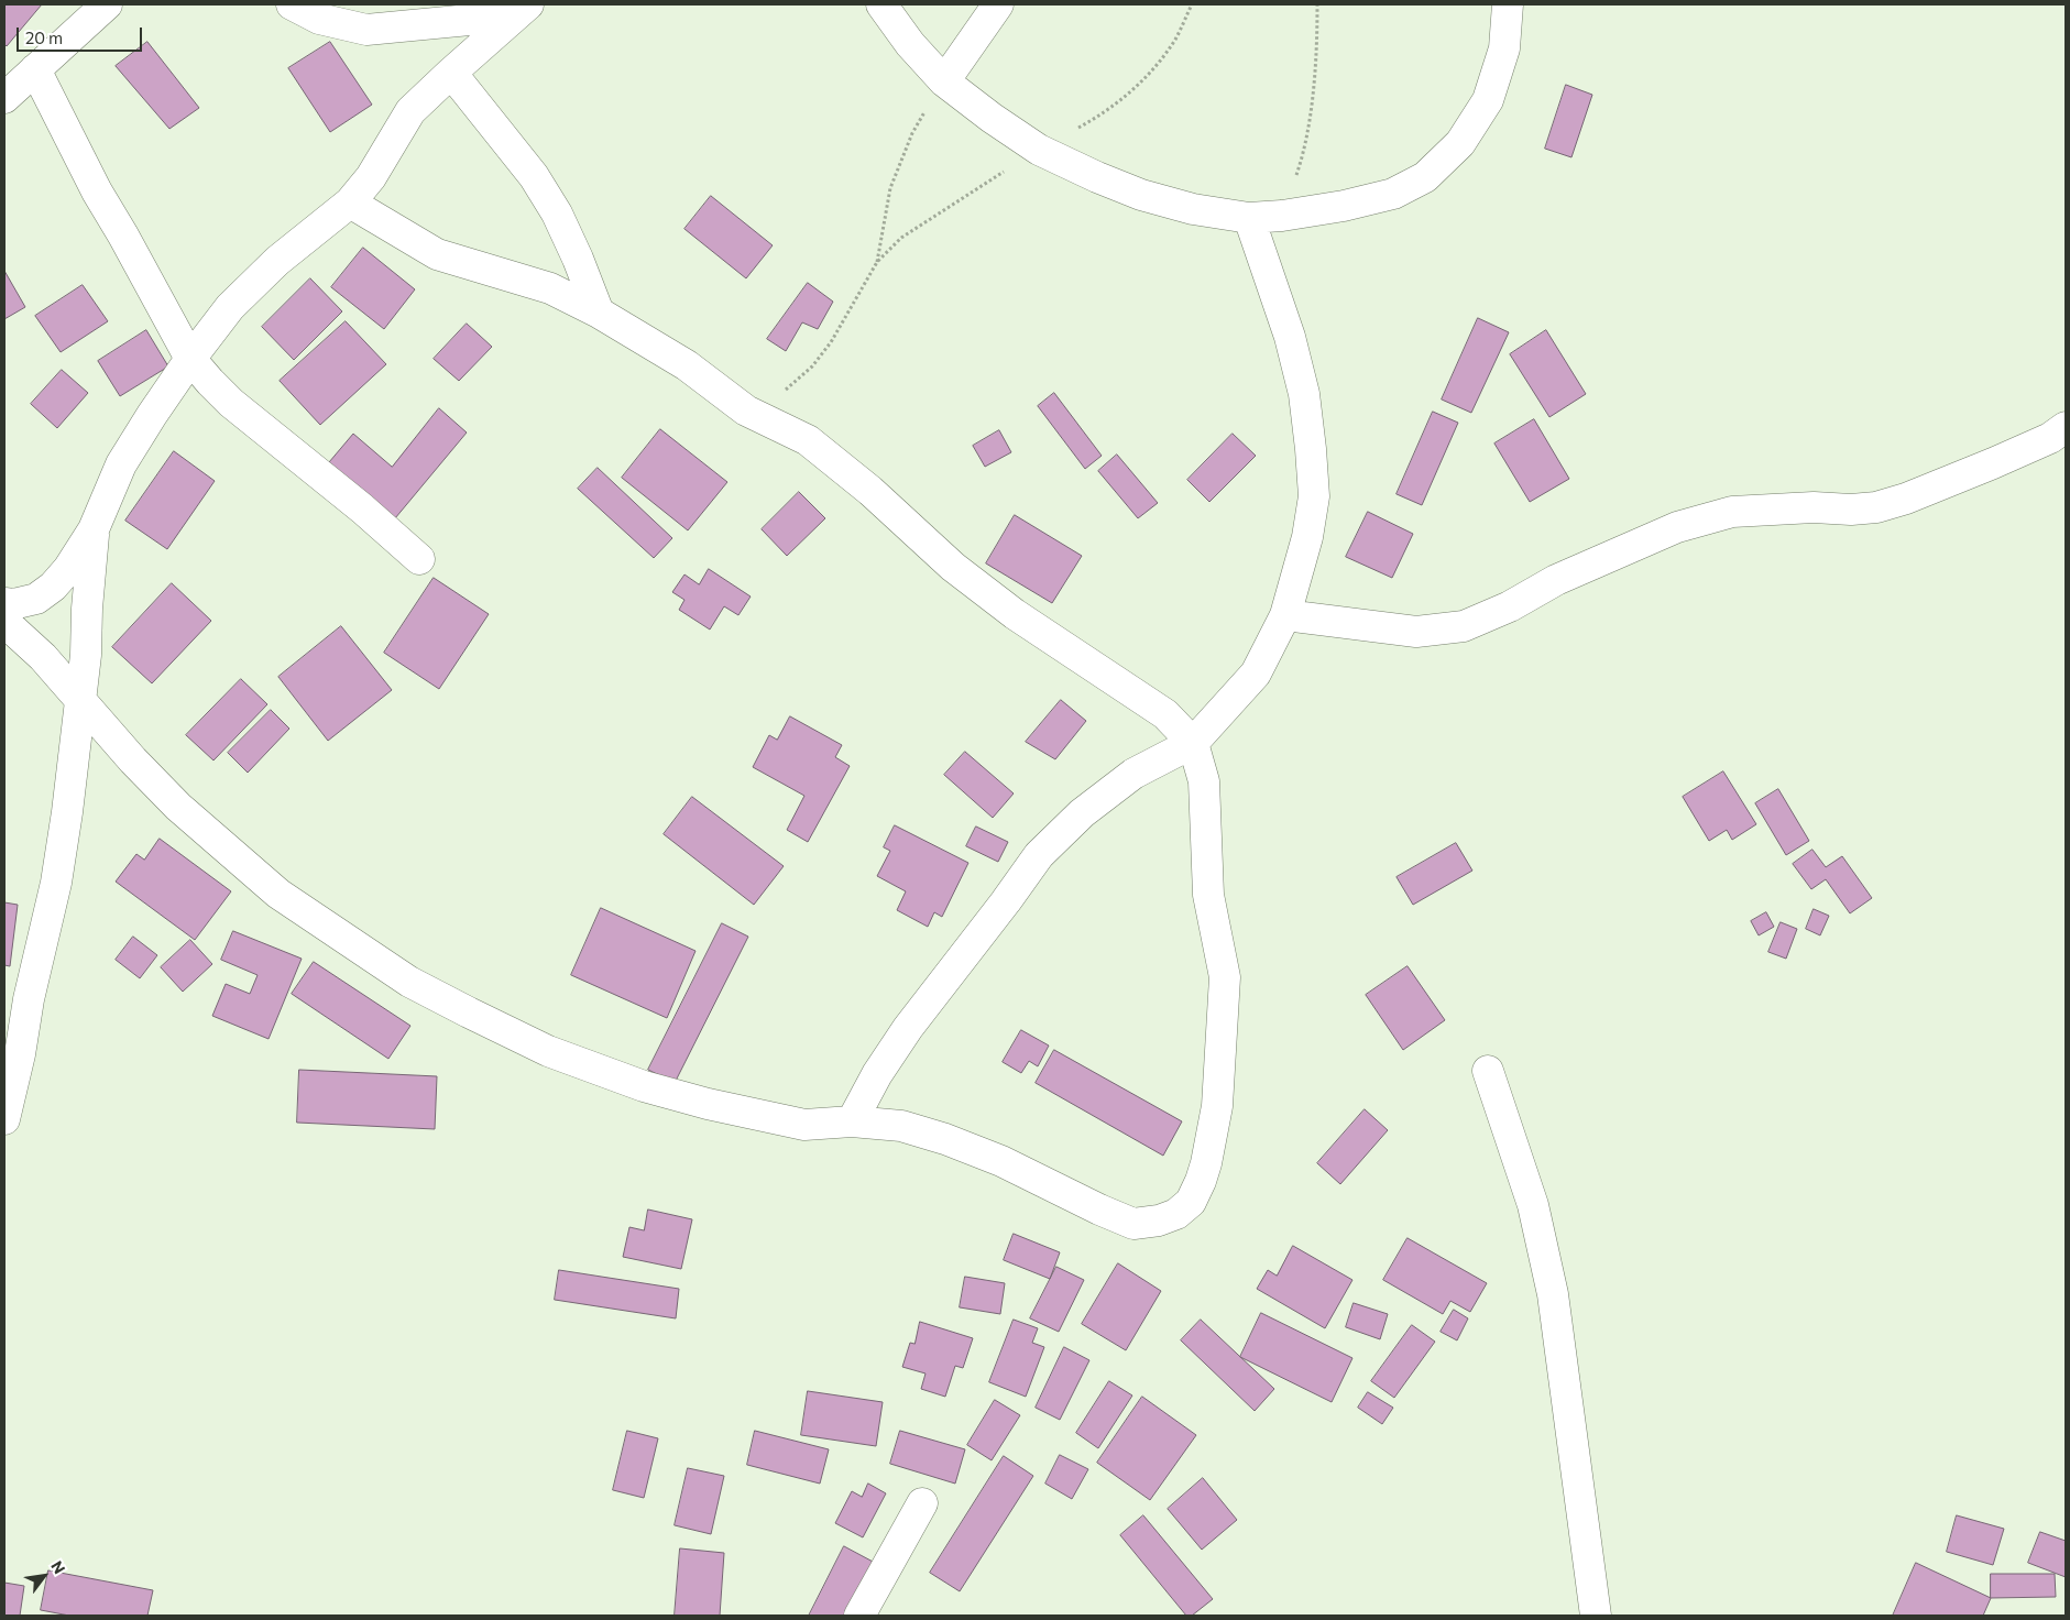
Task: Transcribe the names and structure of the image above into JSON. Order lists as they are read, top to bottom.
{
  "scale_bar": "20 m",
  "north": "top right"
}
